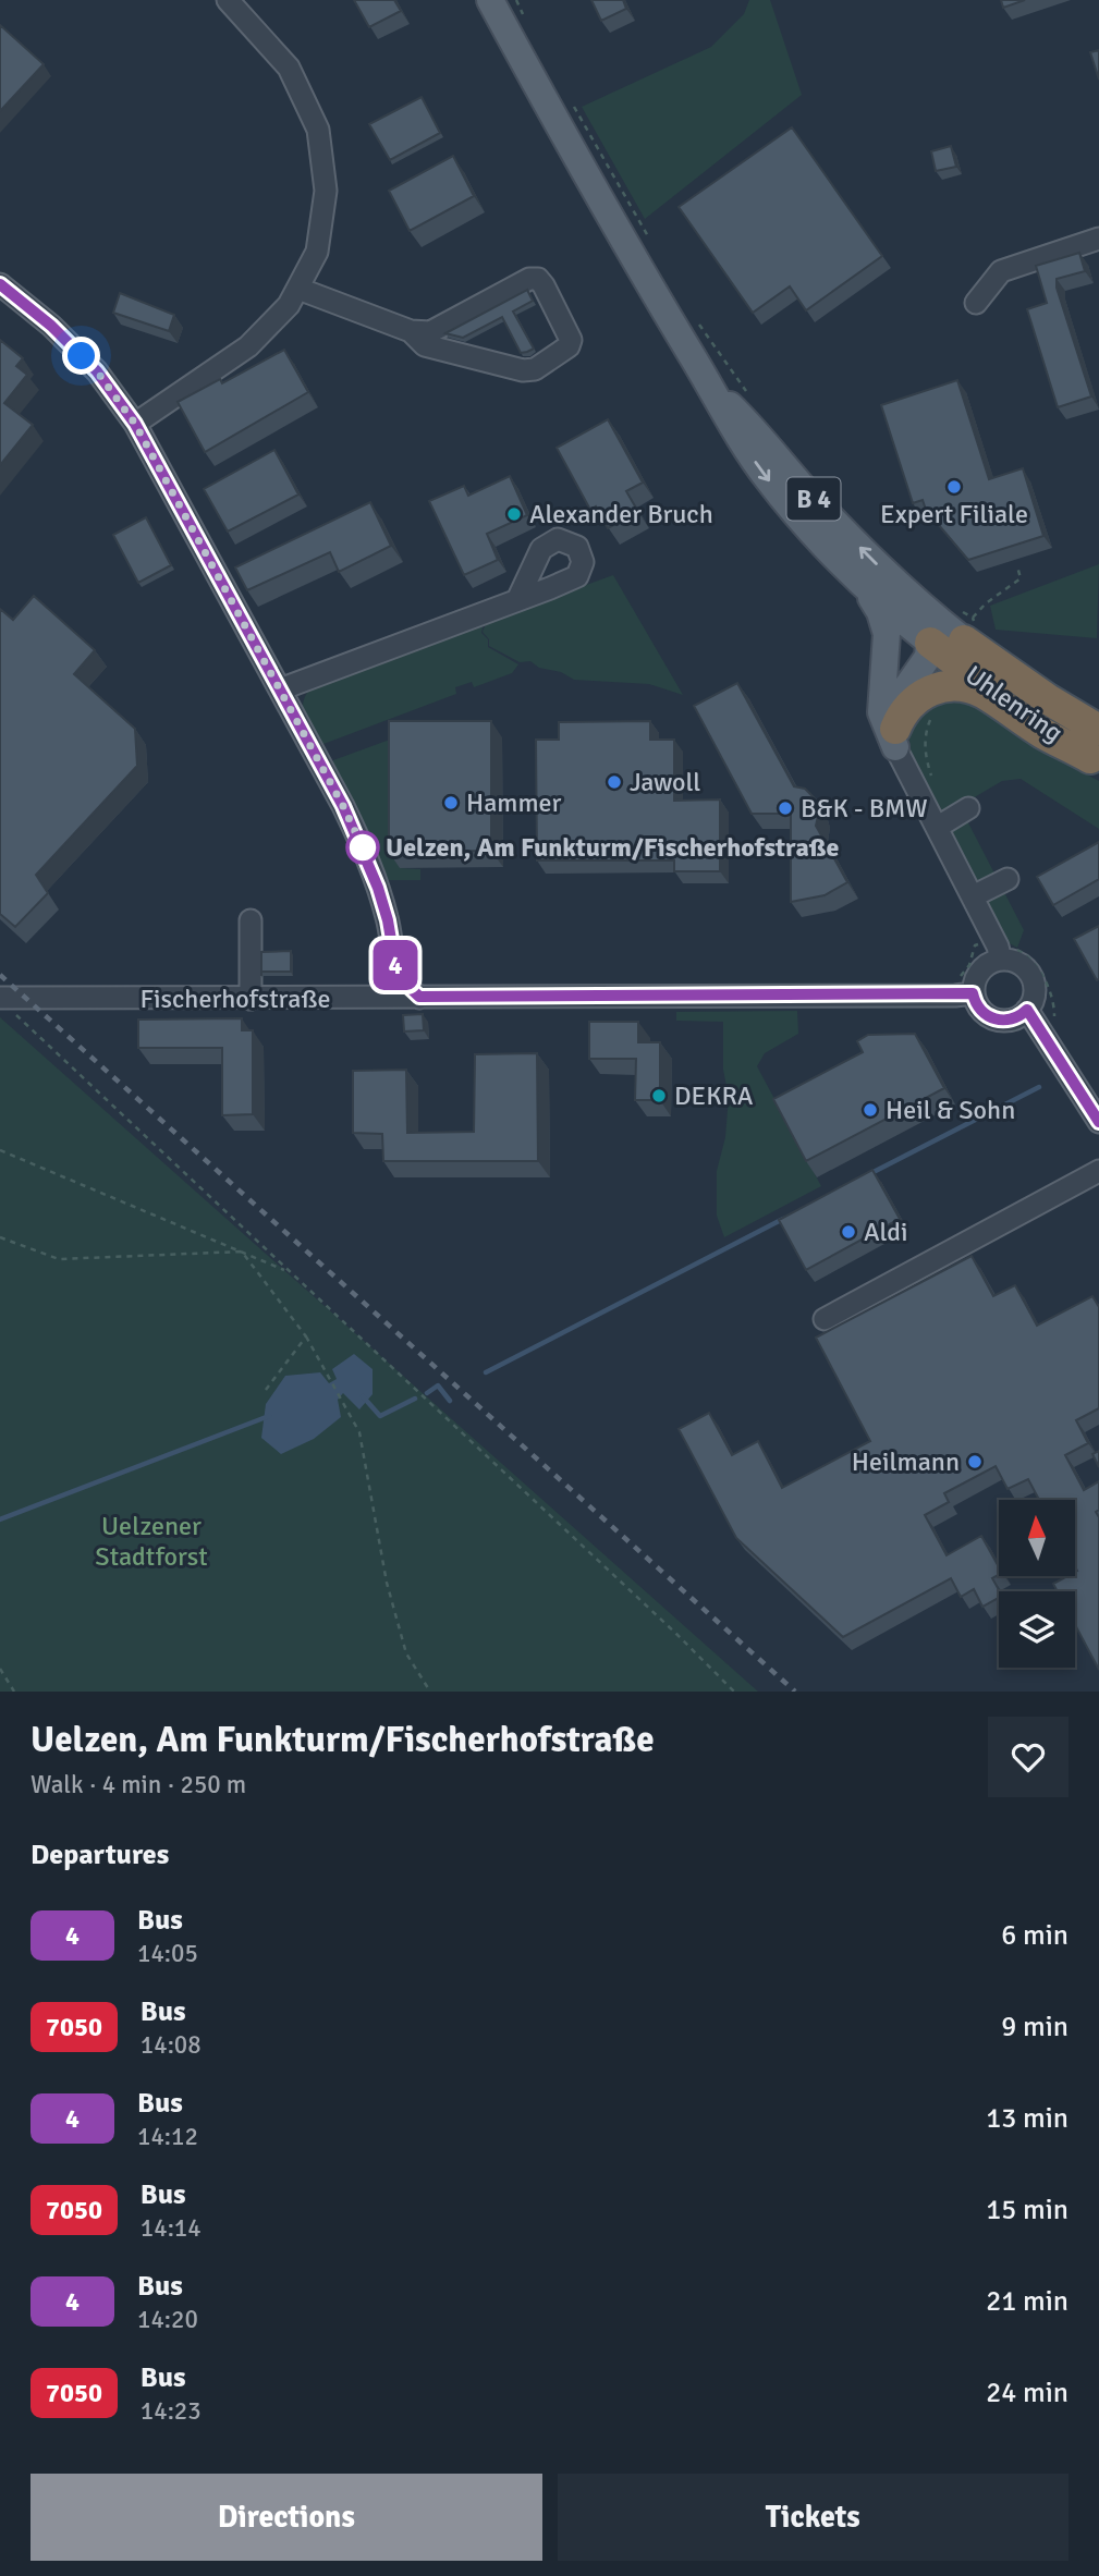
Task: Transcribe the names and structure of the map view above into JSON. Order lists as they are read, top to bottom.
{
  "streets": {
    "highway": ["B 4", "Uhlenring"],
    "street": ["Fischerhofstraße"]
  },
  "crossings": [
    ["B 4", "Uhlenring"]
  ],
  "parks": ["Uelzener Stadtforst"],
  "places": [
    "Expert Filiale",
    "Alexander Bruch",
    "Jawoll",
    "Hammer",
    "B&K - BMW",
    "Uelzen, Am Funkturm/Fischerhofstraße",
    "DEKRA",
    "Heil & Sohn",
    "Aldi",
    "Heilmann"
  ],
  "lines": ["bus line 4"],
  "north": "top",
  "page": {
    "on_map": "4",
    "heading": [
      ["Uelzen, Am Funkturm/Fischerhofstraße", "Walk · 4 min · 250 m"],
      "Departures"
    ],
    "list": [
      {
        "mark": "4",
        "name": "Bus",
        "note": "14:05",
        "value": "6 min"
      },
      {
        "mark": "7050",
        "name": "Bus",
        "note": "14:08",
        "value": "9 min"
      },
      {
        "mark": "4",
        "name": "Bus",
        "note": "14:12",
        "value": "13 min"
      },
      {
        "mark": "7050",
        "name": "Bus",
        "note": "14:14",
        "value": "15 min"
      },
      {
        "mark": "4",
        "name": "Bus",
        "note": "14:20",
        "value": "21 min"
      },
      {
        "mark": "7050",
        "name": "Bus",
        "note": "14:23",
        "value": "24 min"
      }
    ],
    "buttons": ["Directions", "Tickets"]
  }
}
